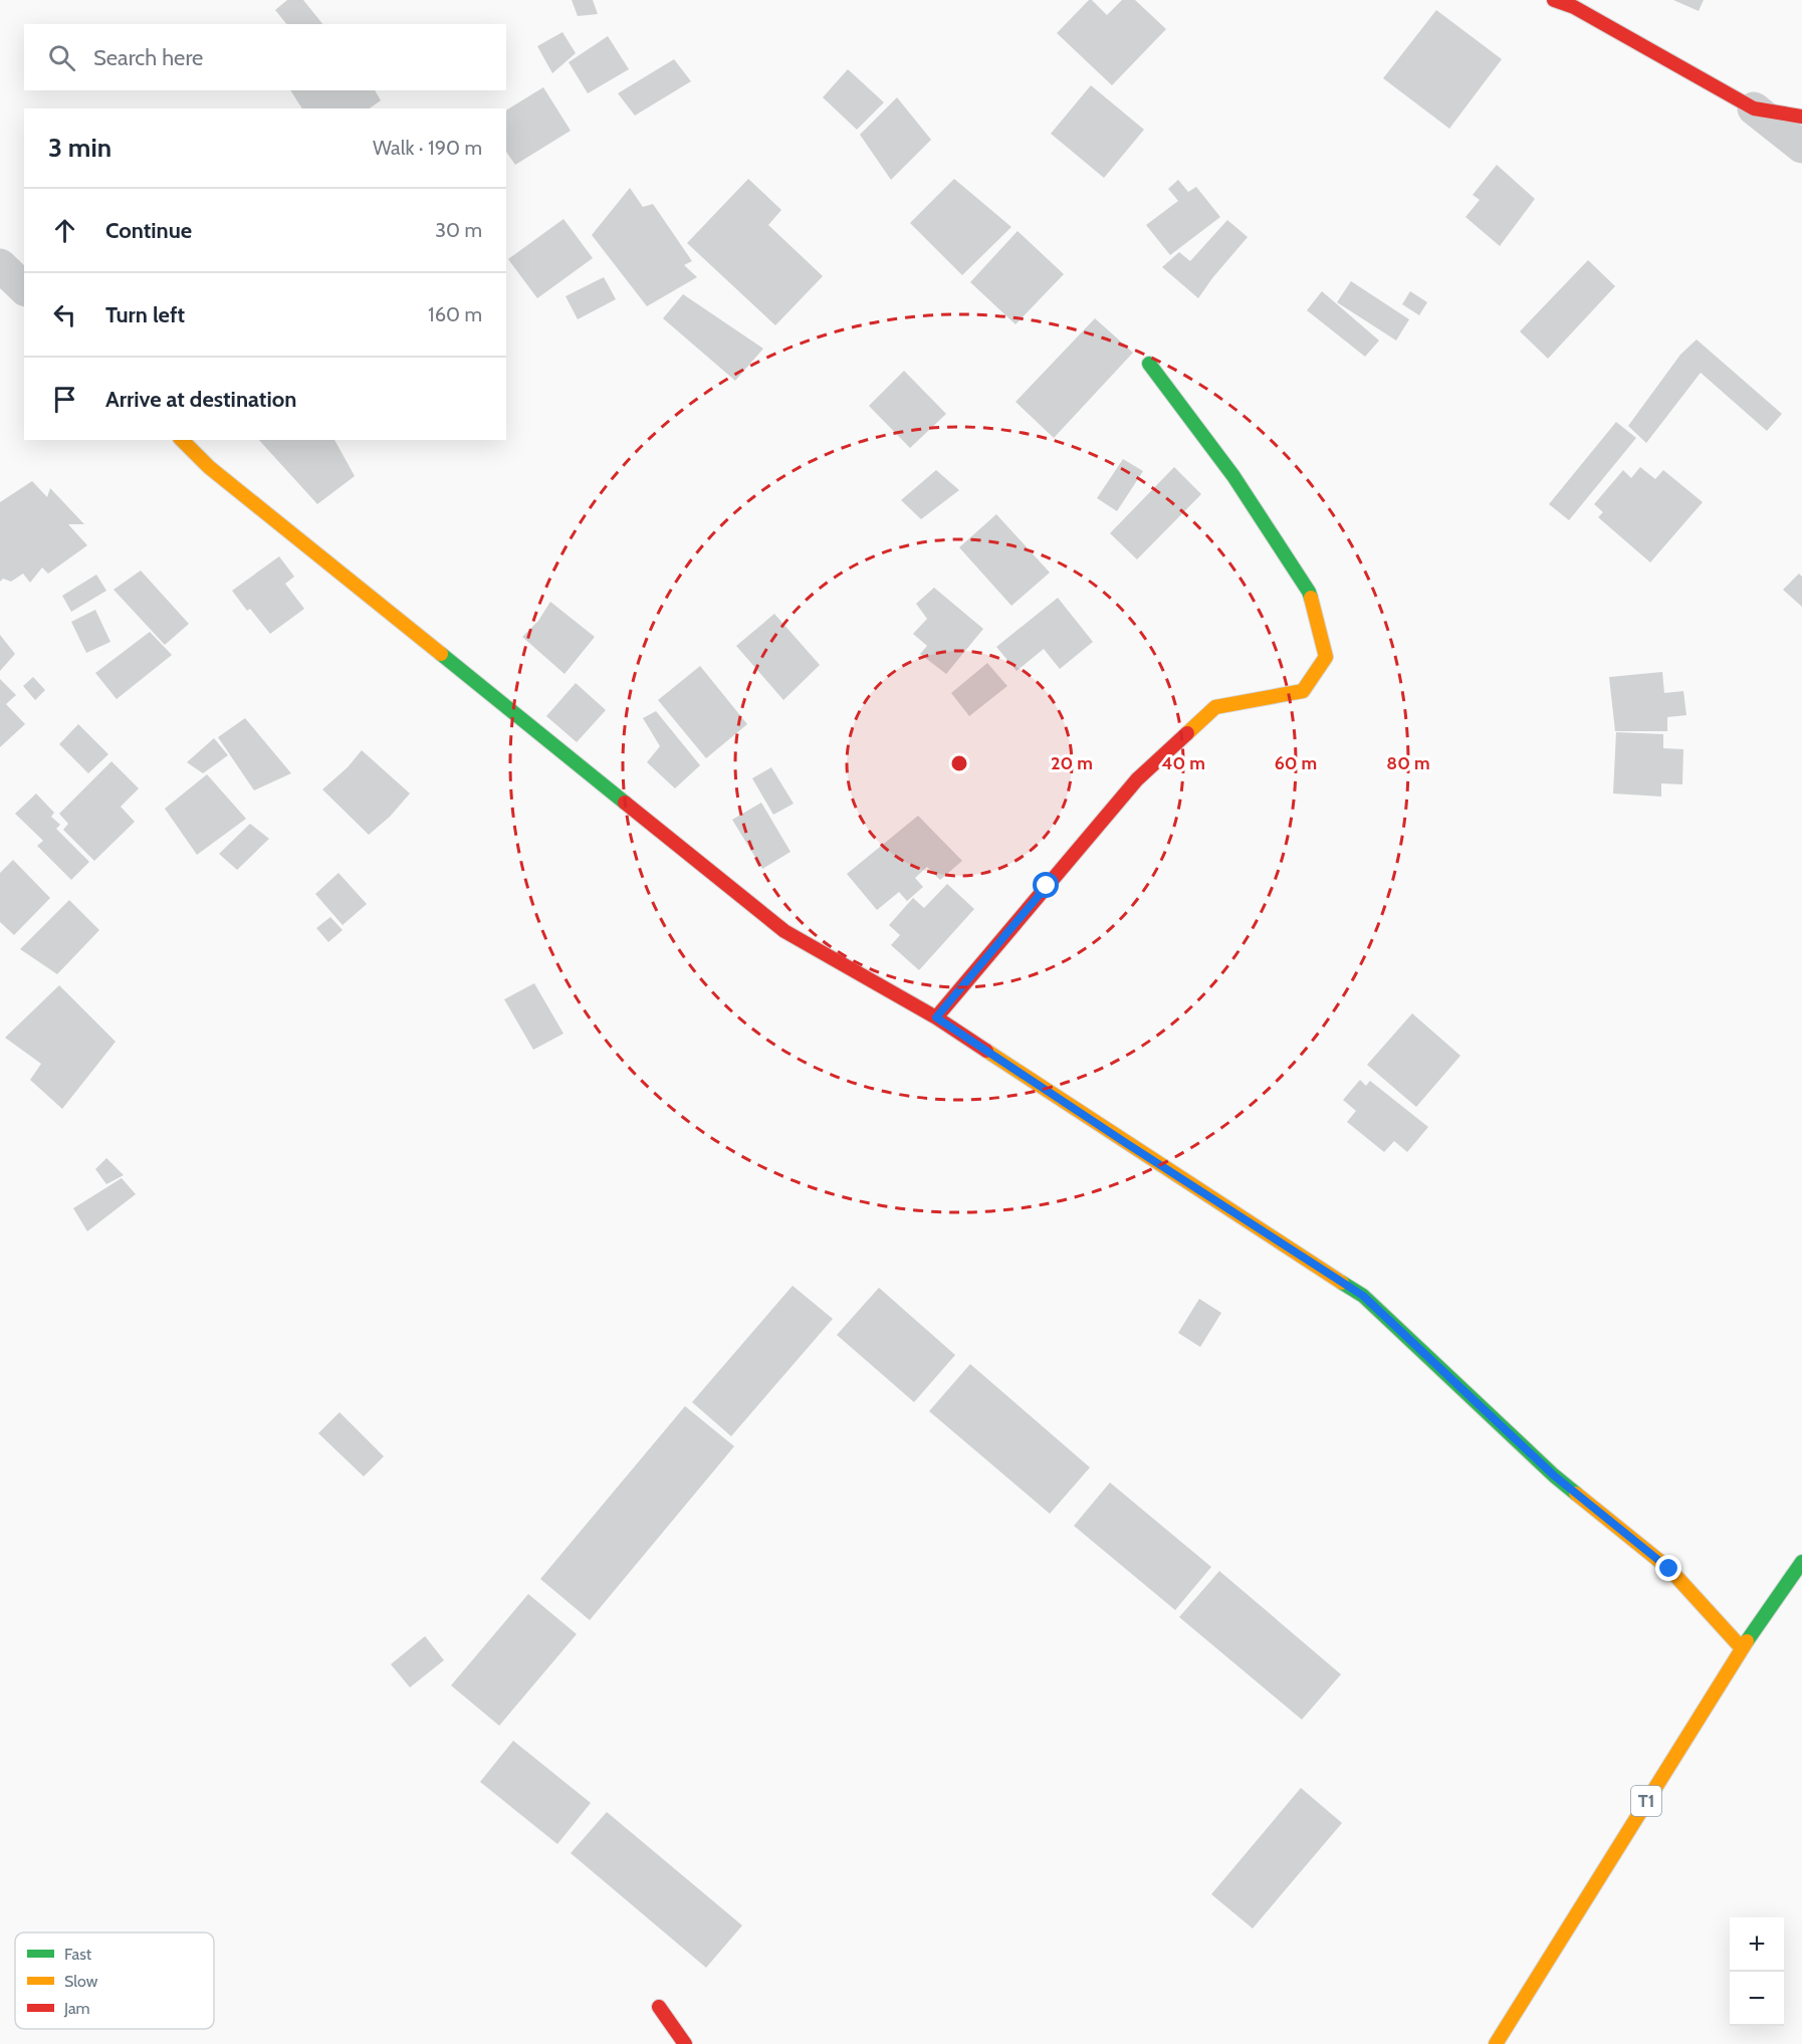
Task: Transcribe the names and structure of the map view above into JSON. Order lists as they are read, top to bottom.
{
  "streets": {
    "main road": ["T1"]
  },
  "legend": ["Fast", "Slow", "Jam"],
  "page": {
    "search": "Search here",
    "heading": ["3 min", "Walk · 190 m"],
    "list": [
      ["Continue", "30 m"],
      ["Turn left", "160 m"],
      "Arrive at destination"
    ],
    "map_buttons": ["+", "−"]
  },
  "rings": [
    "20 m",
    "40 m",
    "60 m",
    "80 m"
  ]
}
